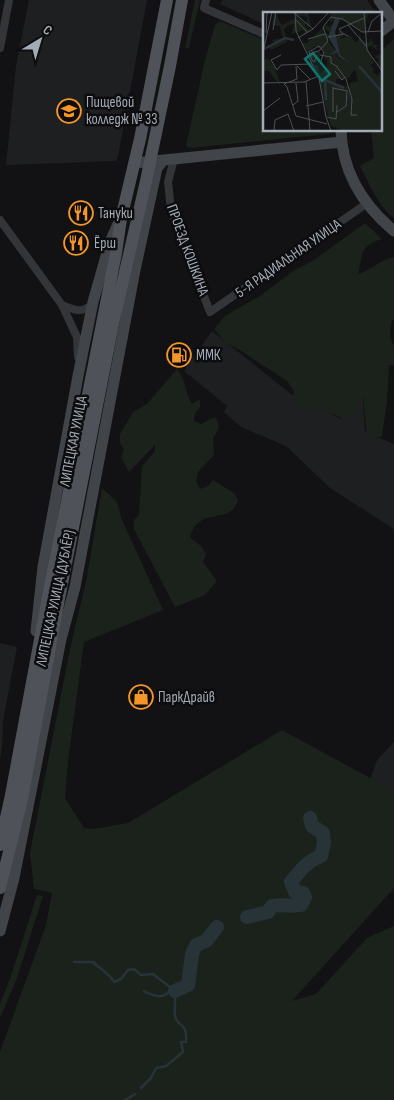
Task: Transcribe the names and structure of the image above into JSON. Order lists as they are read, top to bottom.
{
  "streets": {
    "main road": ["ЛИПЕЦКАЯ УЛИЦА", "ЛИПЕЦКАЯ УЛИЦА (ДУБЛЁР)"],
    "street": ["ПРОЕЗД КОШКИНА", "5-Я РАДИАЛЬНАЯ УЛИЦА"]
  },
  "crossings": [
    ["ПРОЕЗД КОШКИНА", "5-Я РАДИАЛЬНАЯ УЛИЦА"],
    ["ПРОЕЗД КОШКИНА", "ЛИПЕЦКАЯ УЛИЦА (ДУБЛЁР)"],
    ["ЛИПЕЦКАЯ УЛИЦА", "ЛИПЕЦКАЯ УЛИЦА (ДУБЛЁР)"]
  ],
  "places": {
    "school or university": ["Пищевой колледж № 33"],
    "restaurant": ["Тануки", "Ёрш"],
    "fuel station": ["ММК"],
    "shop": ["ПаркДрайв"]
  },
  "north": "top right"
}
